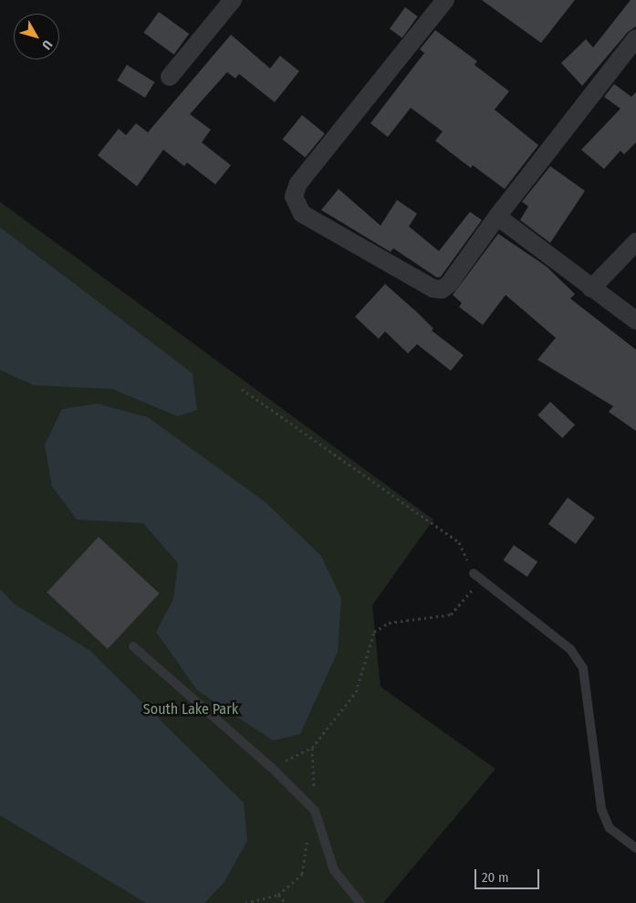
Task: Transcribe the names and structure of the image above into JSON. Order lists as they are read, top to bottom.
{
  "parks": ["South Lake Park"],
  "scale_bar": "20 m",
  "north": "bottom right"
}
